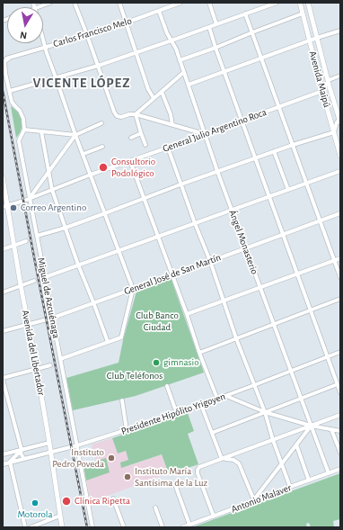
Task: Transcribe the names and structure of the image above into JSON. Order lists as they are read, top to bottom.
{
  "streets": {
    "main road": ["Avenida Maipú", "Avenida del Libertador"],
    "street": [
      "Carlos Francisco Melo",
      "General Julio Argentino Roca",
      "Ángel Monasterio",
      "General José de San Martín",
      "Miguel de Azcuénaga",
      "Presidente Hipólito Yrigoyen",
      "Antonio Malaver"
    ]
  },
  "crossings": [
    ["Carlos Francisco Melo", "Ángel Monasterio"],
    ["Carlos Francisco Melo", "Miguel de Azcuénaga"],
    ["Avenida Maipú", "General Julio Argentino Roca"],
    ["General Julio Argentino Roca", "Ángel Monasterio"],
    ["General Julio Argentino Roca", "Miguel de Azcuénaga"],
    ["General Julio Argentino Roca", "Avenida del Libertador"],
    ["Ángel Monasterio", "General José de San Martín"],
    ["Ángel Monasterio", "Presidente Hipólito Yrigoyen"],
    ["Ángel Monasterio", "Antonio Malaver"],
    ["General José de San Martín", "Miguel de Azcuénaga"],
    ["General José de San Martín", "Avenida del Libertador"],
    ["Miguel de Azcuénaga", "Presidente Hipólito Yrigoyen"],
    ["Avenida del Libertador", "Presidente Hipólito Yrigoyen"]
  ],
  "districts": ["VICENTE LÓPEZ"],
  "parks": ["Club Banco Ciudad", "Club Teléfonos"],
  "places": [
    "Consultorio Podológico",
    "Correo Argentino",
    "gimnasio",
    "Instituto Pedro Poveda",
    "Instituto María Santísima de la Luz",
    "Clínica Ripetta",
    "Motorola"
  ],
  "north": "bottom"
}
